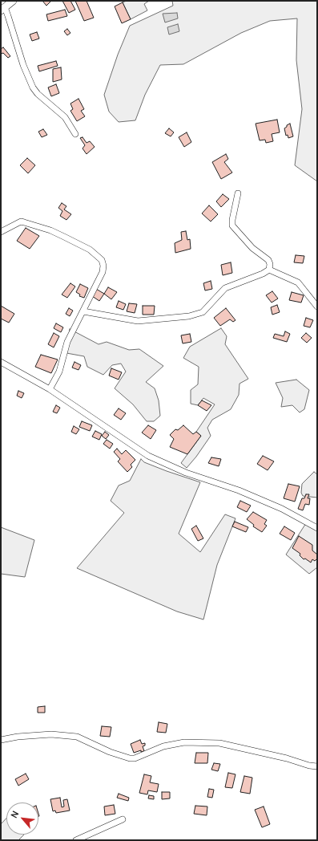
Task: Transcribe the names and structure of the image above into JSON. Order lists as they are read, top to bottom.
{
  "north": "top left"
}
